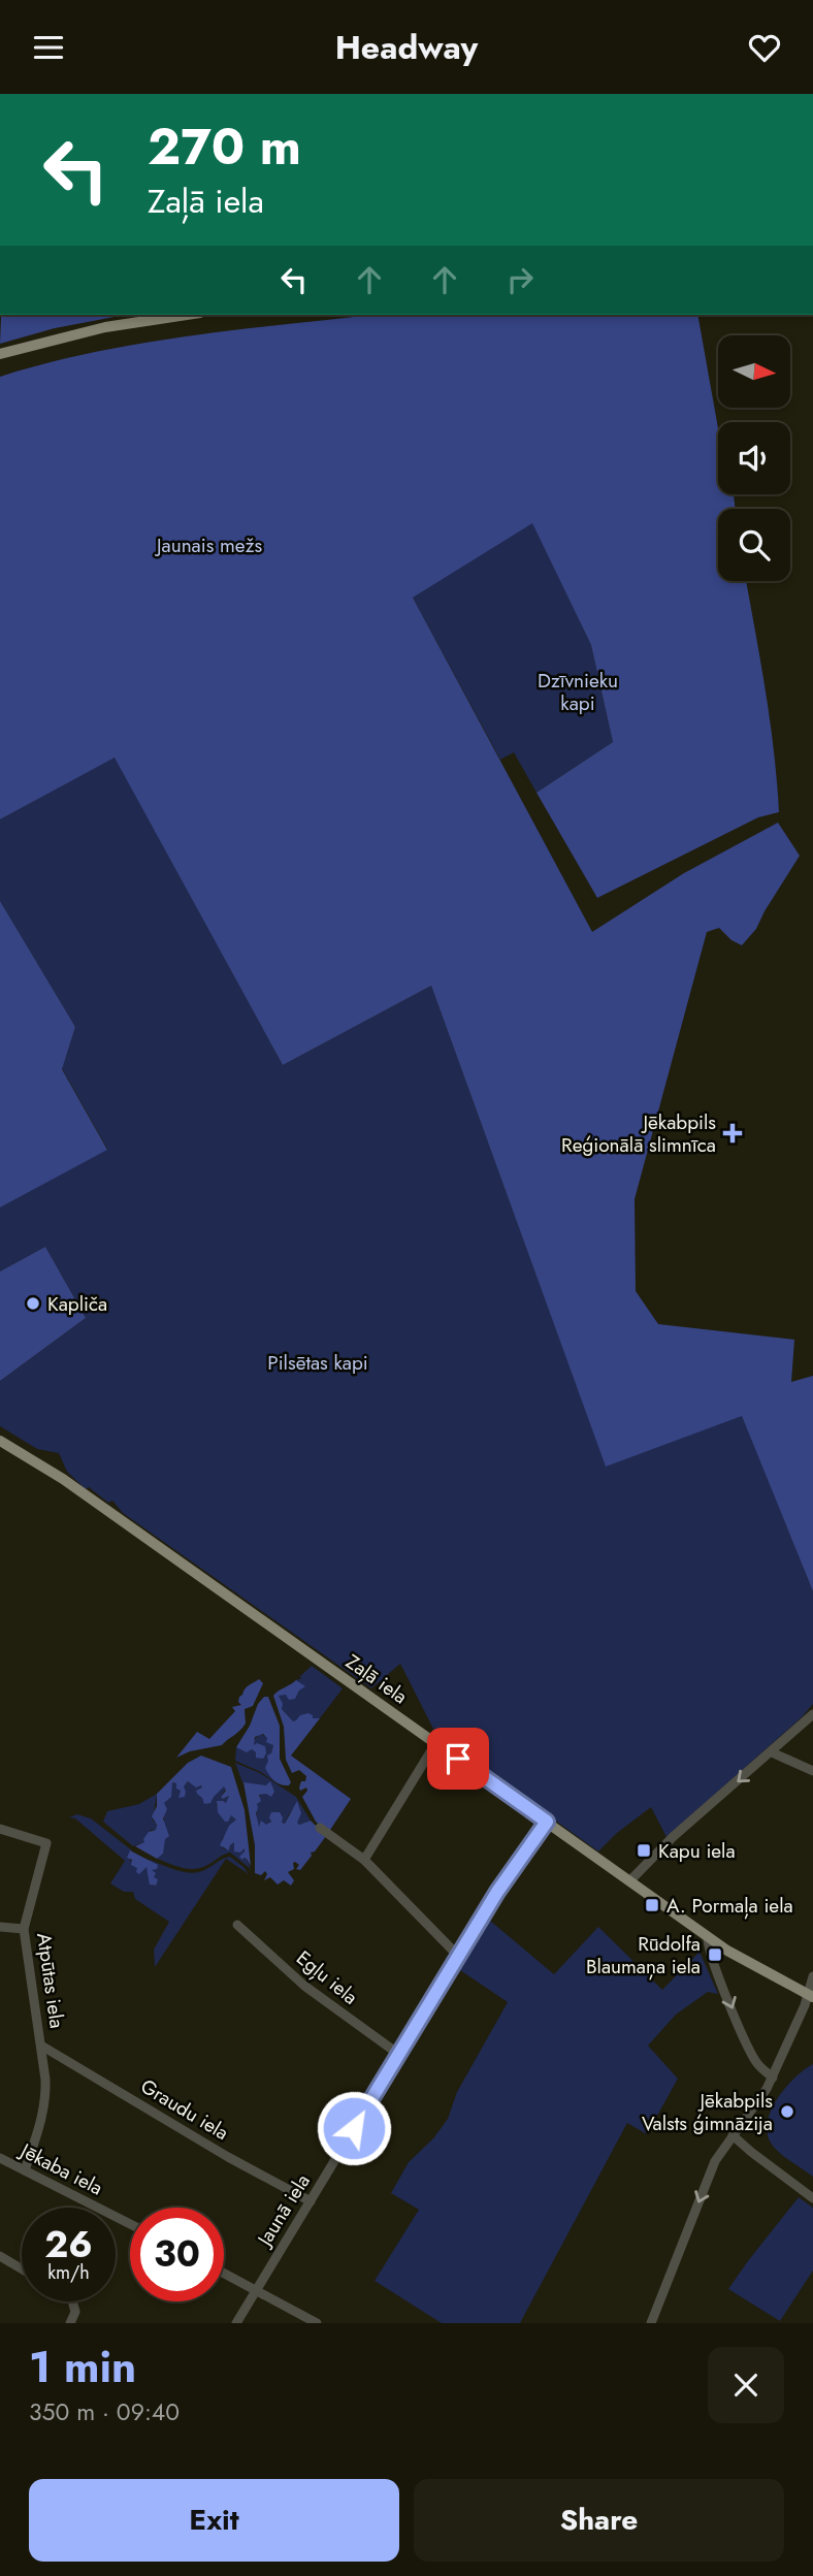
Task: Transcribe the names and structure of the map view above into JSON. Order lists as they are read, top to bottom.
{
  "streets": {
    "main road": ["Zaļā iela"],
    "street": [
      "Egļu iela",
      "Atpūtas iela",
      "Graudu iela",
      "Jēkaba iela",
      "Jaunā iela"
    ]
  },
  "crossings": [
    ["Zaļā iela", "Jaunā iela"],
    ["Egļu iela", "Jaunā iela"],
    ["Atpūtas iela", "Graudu iela"],
    ["Atpūtas iela", "Jēkaba iela"],
    ["Graudu iela", "Jaunā iela"]
  ],
  "parks": ["Jaunais mežs", "Dzīvnieku kapi", "Pilsētas kapi"],
  "places": {
    "health": ["Jēkabpils Reģionālā slimnīca"],
    "other": ["Kapliča", "Jēkabpils Valsts ģimnāzija"],
    "transit": ["Kapu iela", "A. Pormaļa iela", "Rūdolfa Blaumaņa iela"]
  },
  "north": "right",
  "page": {
    "header": "Headway",
    "turn": ["270 m", "Zaļā iela"],
    "speed": "26 km/h",
    "limit": "30",
    "heading": ["1 min", "350 m · 09:40"],
    "buttons": ["Exit", "Share"]
  }
}
